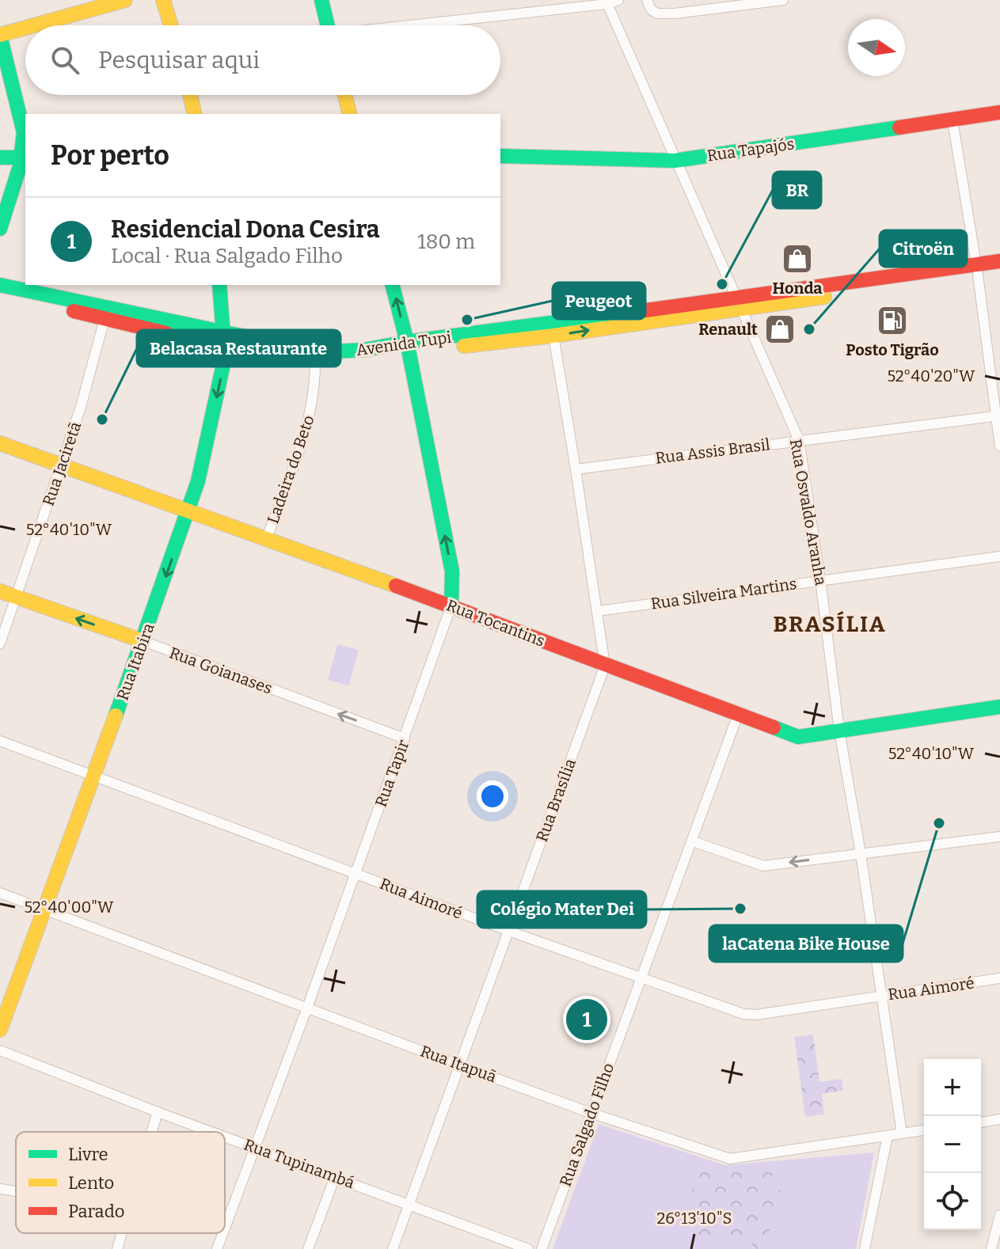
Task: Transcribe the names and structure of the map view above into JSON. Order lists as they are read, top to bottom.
{
  "streets": {
    "main road": [
      "Rua Tapajós",
      "Avenida Tupi",
      "Rua Tocantins",
      "Rua Itabira",
      "Rua Goianases",
      "Rua Tapir"
    ],
    "street": [
      "Rua Assis Brasil",
      "Rua Jaciretã",
      "Ladeira do Beto",
      "Rua Osvaldo Aranha",
      "Rua Silveira Martins",
      "Rua Brasília",
      "Rua Aimoré",
      "Rua Itapuã",
      "Rua Salgado Filho",
      "Rua Tupinambá"
    ]
  },
  "crossings": [
    ["Rua Tapajós", "Rua Osvaldo Aranha"],
    ["Avenida Tupi", "Rua Jaciretã"],
    ["Avenida Tupi", "Ladeira do Beto"],
    ["Avenida Tupi", "Rua Osvaldo Aranha"],
    ["Avenida Tupi", "Rua Itabira"],
    ["Avenida Tupi", "Rua Tapir"],
    ["Avenida Tupi", "Rua Brasília"],
    ["Rua Assis Brasil", "Rua Osvaldo Aranha"],
    ["Rua Assis Brasil", "Rua Brasília"],
    ["Rua Jaciretã", "Rua Tocantins"],
    ["Rua Jaciretã", "Rua Goianases"],
    ["Ladeira do Beto", "Rua Tocantins"],
    ["Rua Osvaldo Aranha", "Rua Silveira Martins"],
    ["Rua Osvaldo Aranha", "Rua Tocantins"],
    ["Rua Osvaldo Aranha", "Rua Aimoré"],
    ["Rua Osvaldo Aranha", "Rua Itapuã"],
    ["Rua Silveira Martins", "Rua Brasília"],
    ["Rua Tocantins", "Rua Itabira"],
    ["Rua Tocantins", "Rua Tapir"],
    ["Rua Tocantins", "Rua Brasília"],
    ["Rua Tocantins", "Rua Salgado Filho"],
    ["Rua Itabira", "Rua Goianases"],
    ["Rua Itabira", "Rua Aimoré"],
    ["Rua Itabira", "Rua Itapuã"],
    ["Rua Goianases", "Rua Tapir"],
    ["Rua Tapir", "Rua Aimoré"],
    ["Rua Tapir", "Rua Itapuã"],
    ["Rua Tapir", "Rua Tupinambá"],
    ["Rua Brasília", "Rua Aimoré"],
    ["Rua Brasília", "Rua Itapuã"],
    ["Rua Brasília", "Rua Tupinambá"],
    ["Rua Aimoré", "Rua Salgado Filho"],
    ["Rua Itapuã", "Rua Salgado Filho"]
  ],
  "one_way": ["Rua Itabira", "Rua Goianases"],
  "districts": ["BRASÍLIA"],
  "places": {
    "shop": ["Honda", "Renault"],
    "other": [
      "BR",
      "Peugeot",
      "Citroën",
      "Belacasa Restaurante",
      "laCatena Bike House",
      "Colégio Mater Dei"
    ],
    "fuel station": ["Posto Tigrão"]
  },
  "legend": ["Livre", "Lento", "Parado"],
  "north": "right",
  "page": {
    "search": "Pesquisar aqui",
    "heading": "Por perto",
    "list": [
      {
        "mark": "1",
        "name": "Residencial Dona Cesira",
        "note": "Local · Rua Salgado Filho",
        "value": "180 m"
      }
    ],
    "pins": "1",
    "map_buttons": ["+", "−"]
  },
  "coordinates": [
    "52°40'20\"W",
    "52°40'10\"W",
    "52°40'00\"W",
    "26°13'10\"S"
  ]
}
